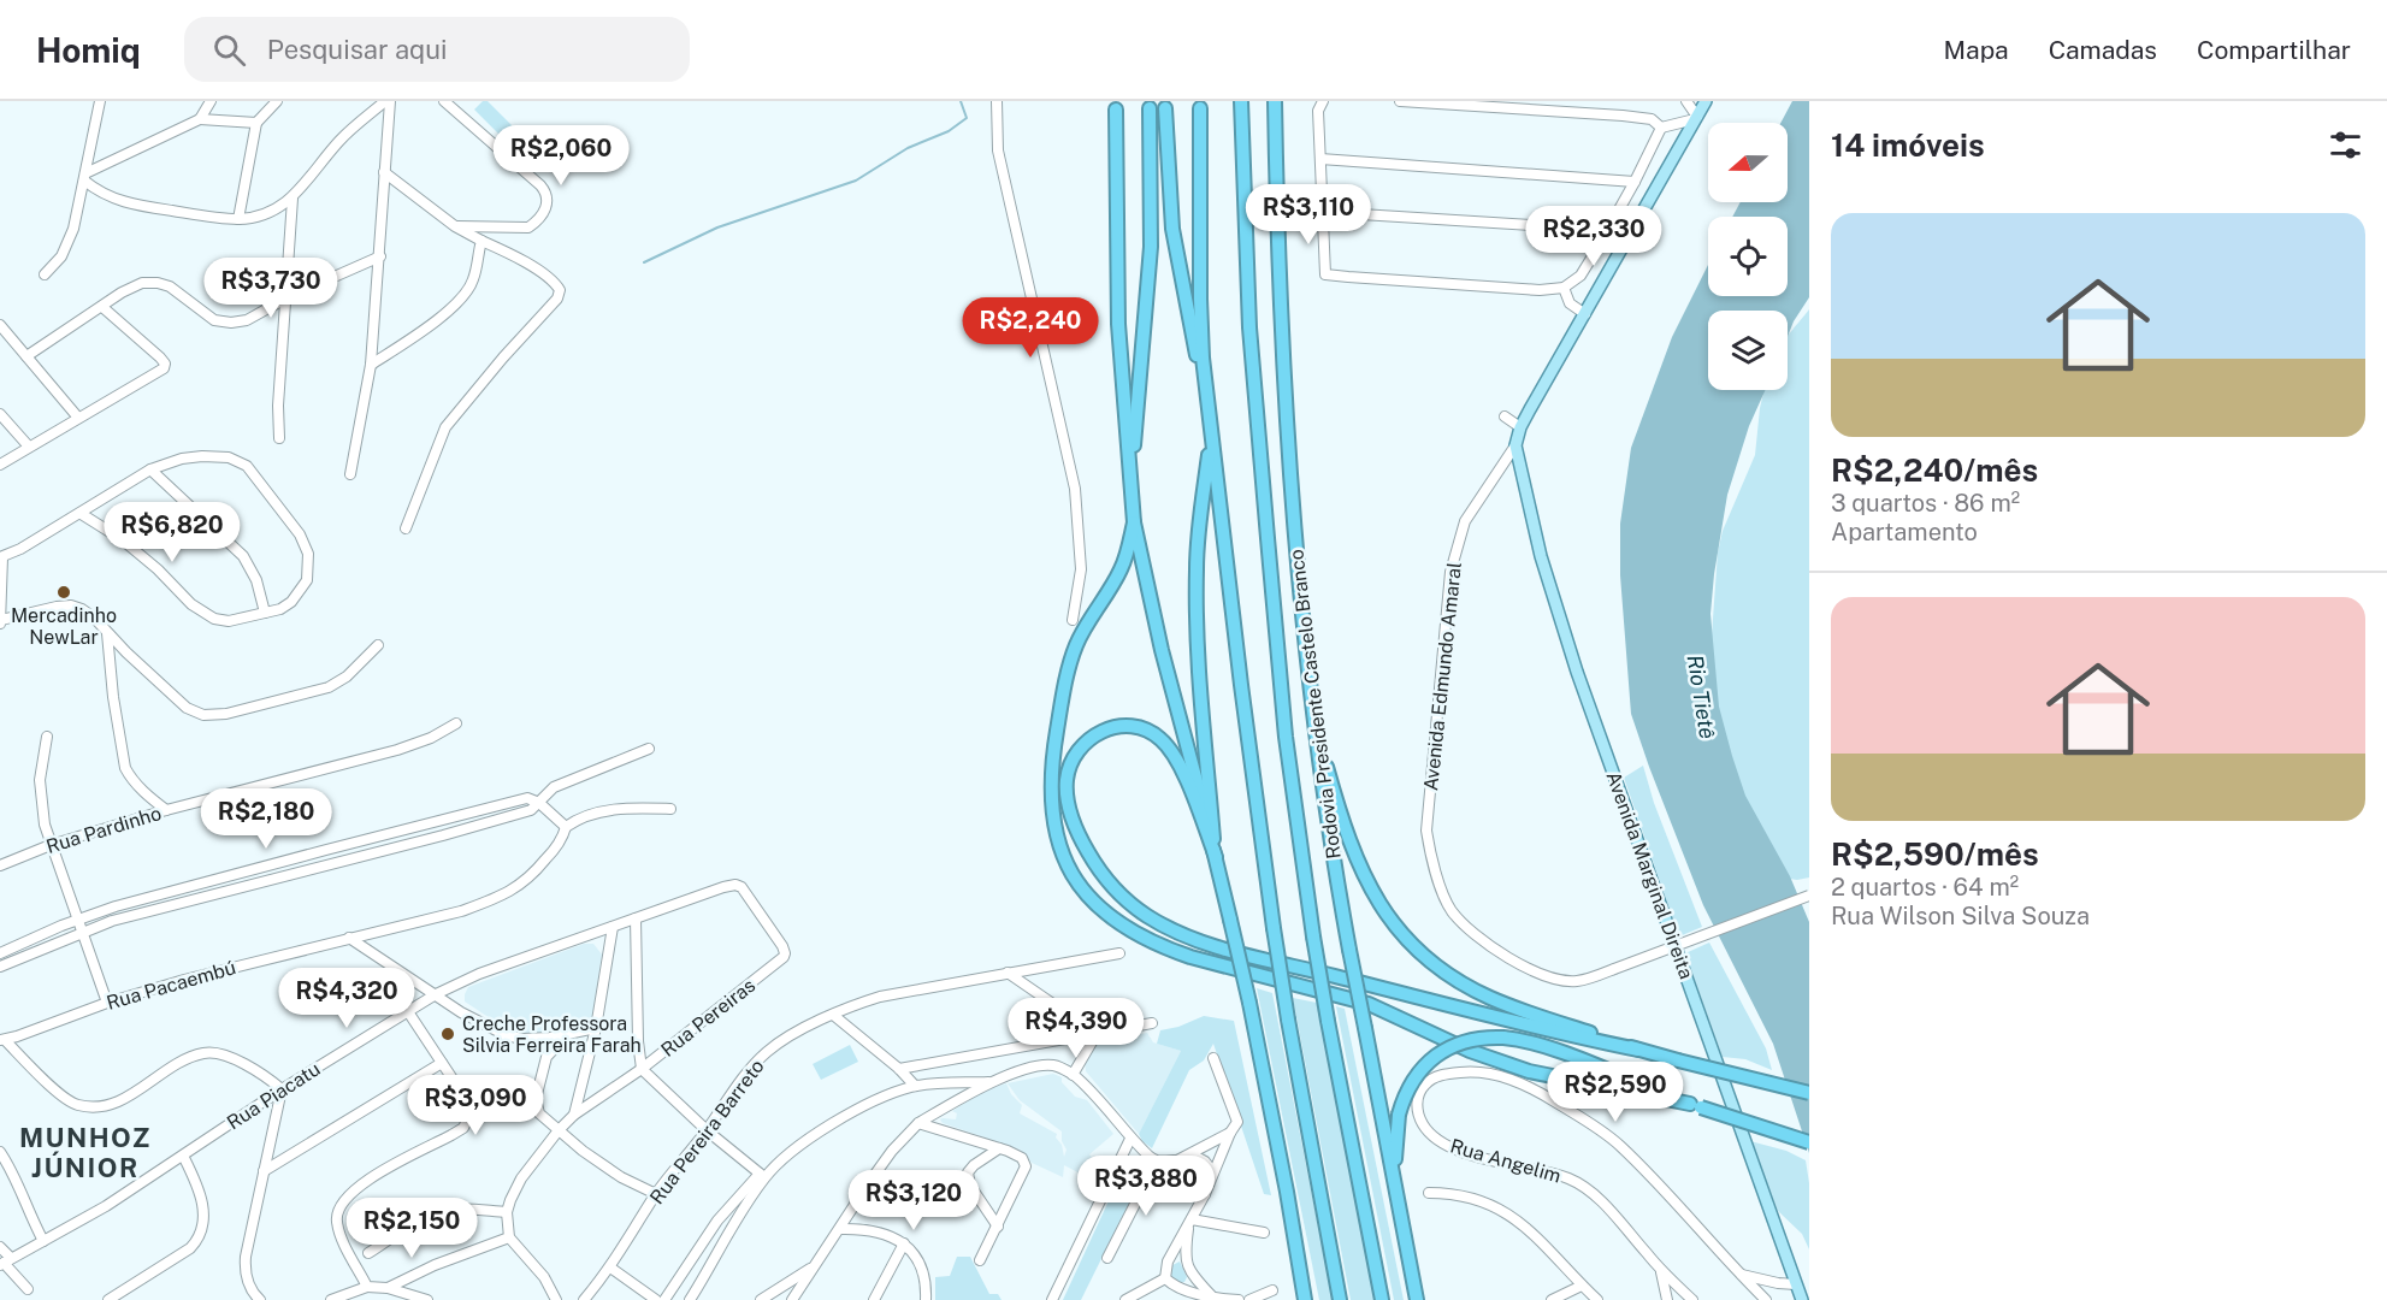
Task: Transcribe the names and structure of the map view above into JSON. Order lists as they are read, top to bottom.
{
  "streets": {
    "highway": ["Rodovia Presidente Castelo Branco"],
    "main road": ["Avenida Edmundo Amaral", "Avenida Marginal Direita"],
    "street": [
      "Rua Pardinho",
      "Rua Pacaembú",
      "Rua Pereiras",
      "Rua Piacatu",
      "Rua Pereira Barreto",
      "Rua Angelim"
    ]
  },
  "crossings": [
    ["Avenida Edmundo Amaral", "Avenida Marginal Direita"],
    ["Rua Pereiras", "Rua Piacatu"]
  ],
  "districts": ["MUNHOZ JÚNIOR"],
  "water": ["Rio Tietê"],
  "places": ["Mercadinho NewLar", "Creche Professora Silvia Ferreira Farah"],
  "north": "left",
  "page": {
    "header": "Homiq",
    "search": "Pesquisar aqui",
    "nav": ["Mapa", "Camadas", "Compartilhar"],
    "heading": "14 imóveis",
    "price": [
      "R$2,060",
      "R$3,110",
      "R$2,330",
      "R$3,730",
      "R$2,240",
      "R$6,820",
      "R$2,180",
      "R$4,320",
      "R$4,390",
      "R$2,590",
      "R$3,090",
      "R$3,880",
      "R$3,120",
      "R$2,150"
    ],
    "list": [
      {
        "name": "R$2,240/mês",
        "note": "3 quartos · 86 m² · Apartamento"
      },
      {
        "name": "R$2,590/mês",
        "note": "2 quartos · 64 m² · Rua Wilson Silva Souza"
      }
    ]
  }
}
